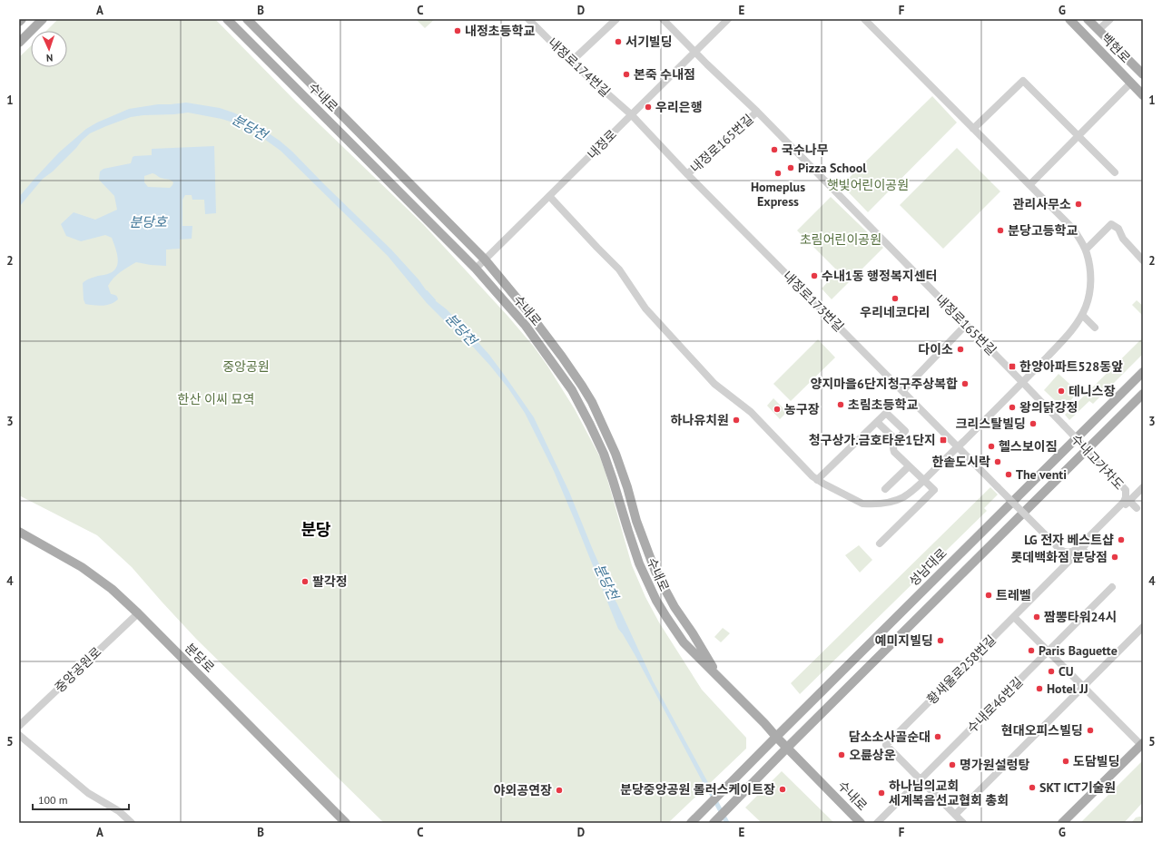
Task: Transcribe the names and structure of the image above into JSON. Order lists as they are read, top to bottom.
{
  "streets": {
    "main road": [
      "백현로",
      "수내로",
      "성남대로",
      "분당로"
    ],
    "street": [
      "내정로174번길",
      "내정로165번길",
      "내정로",
      "내정로173번길",
      "수내고가차도",
      "중앙공원로",
      "황새울로258번길",
      "수내로46번길"
    ]
  },
  "crossings": [
    ["내정로174번길", "내정로"],
    ["내정로174번길", "내정로173번길"],
    ["수내로", "내정로"],
    ["수내로", "성남대로"],
    ["내정로165번길", "내정로"],
    ["내정로165번길", "내정로173번길"],
    ["내정로165번길", "수내고가차도"],
    ["내정로", "내정로173번길"],
    ["내정로173번길", "수내고가차도"],
    ["분당로", "중앙공원로"],
    ["황새울로258번길", "수내로46번길"]
  ],
  "districts": ["분당"],
  "water": ["분당천", "분당호"],
  "parks": [
    "햇빛어린이공원",
    "초림어린이공원",
    "중앙공원",
    "한산 이씨 묘역"
  ],
  "places": {
    "other": [
      "내정초등학교",
      "서기빌딩",
      "본죽 수내점",
      "우리은행",
      "국수나무",
      "Pizza School",
      "Homeplus Express",
      "관리사무소",
      "분당고등학교",
      "수내1동 행정복지센터",
      "우리네코다리",
      "다이소",
      "양지마을6단지청구주상복합",
      "테니스장",
      "초림초등학교",
      "왕의닭강정",
      "농구장",
      "하나유치원",
      "크리스탈빌딩",
      "헬스보이짐",
      "한솥도시락",
      "The venti",
      "LG 전자 베스트샵",
      "롯데백화점 분당점",
      "팔각정",
      "트레벨",
      "짬뽕타워24시",
      "예미지빌딩",
      "Paris Baguette",
      "CU",
      "Hotel JJ",
      "현대오피스빌딩",
      "담소소사골순대",
      "오륜상운",
      "도담빌딩",
      "명가원설렁탕",
      "SKT ICT기술원",
      "분당중앙공원 롤러스케이트장",
      "야외공연장",
      "하나님의교회 세계복음선교협회 총회"
    ],
    "transit": ["한양아파트528동앞", "청구상가.금호타운1단지"]
  },
  "scale_bar": "100 m",
  "north": "bottom",
  "grid": {
    "columns": [
      "A",
      "B",
      "C",
      "D",
      "E",
      "F",
      "G"
    ],
    "rows": [
      "1",
      "2",
      "3",
      "4",
      "5"
    ]
  }
}
